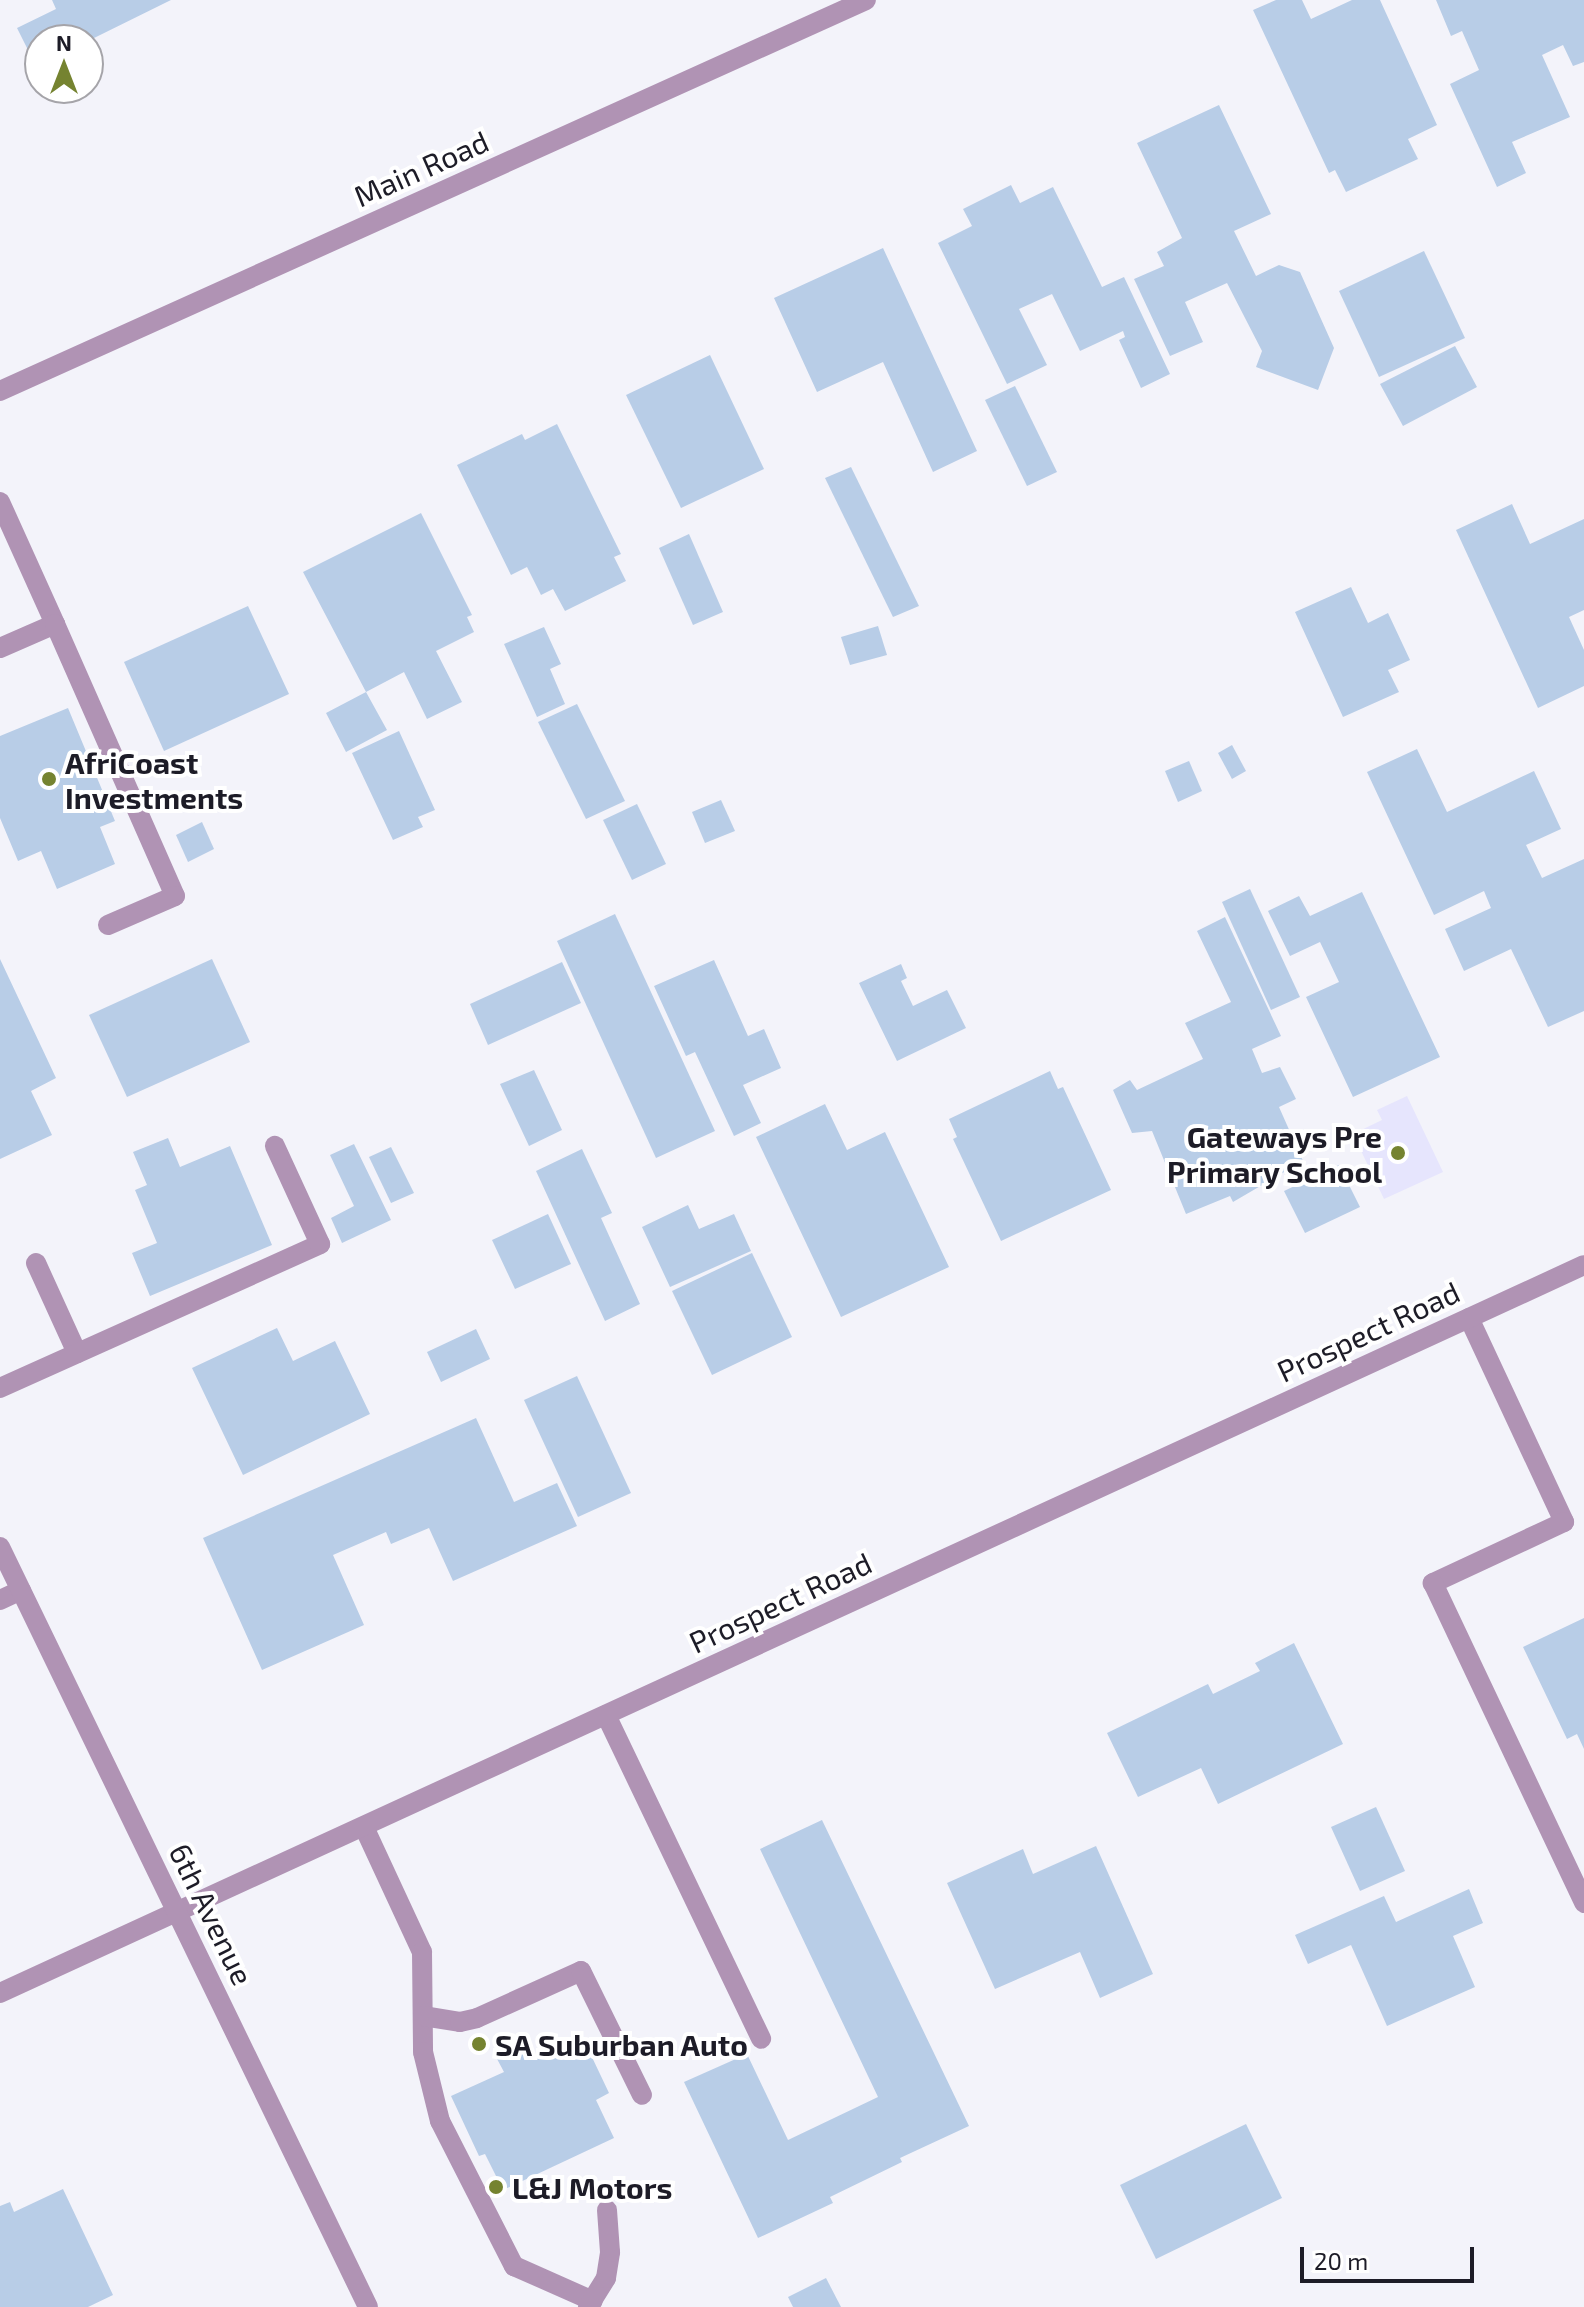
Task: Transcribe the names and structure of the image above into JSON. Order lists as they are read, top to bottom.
{
  "streets": {
    "street": ["Main Road", "Prospect Road", "6th Avenue"]
  },
  "crossings": [
    ["Prospect Road", "6th Avenue"]
  ],
  "places": [
    "AfriCoast Investments",
    "Gateways Pre Primary School",
    "SA Suburban Auto",
    "L&J Motors"
  ],
  "scale_bar": "20 m",
  "north": "top"
}
